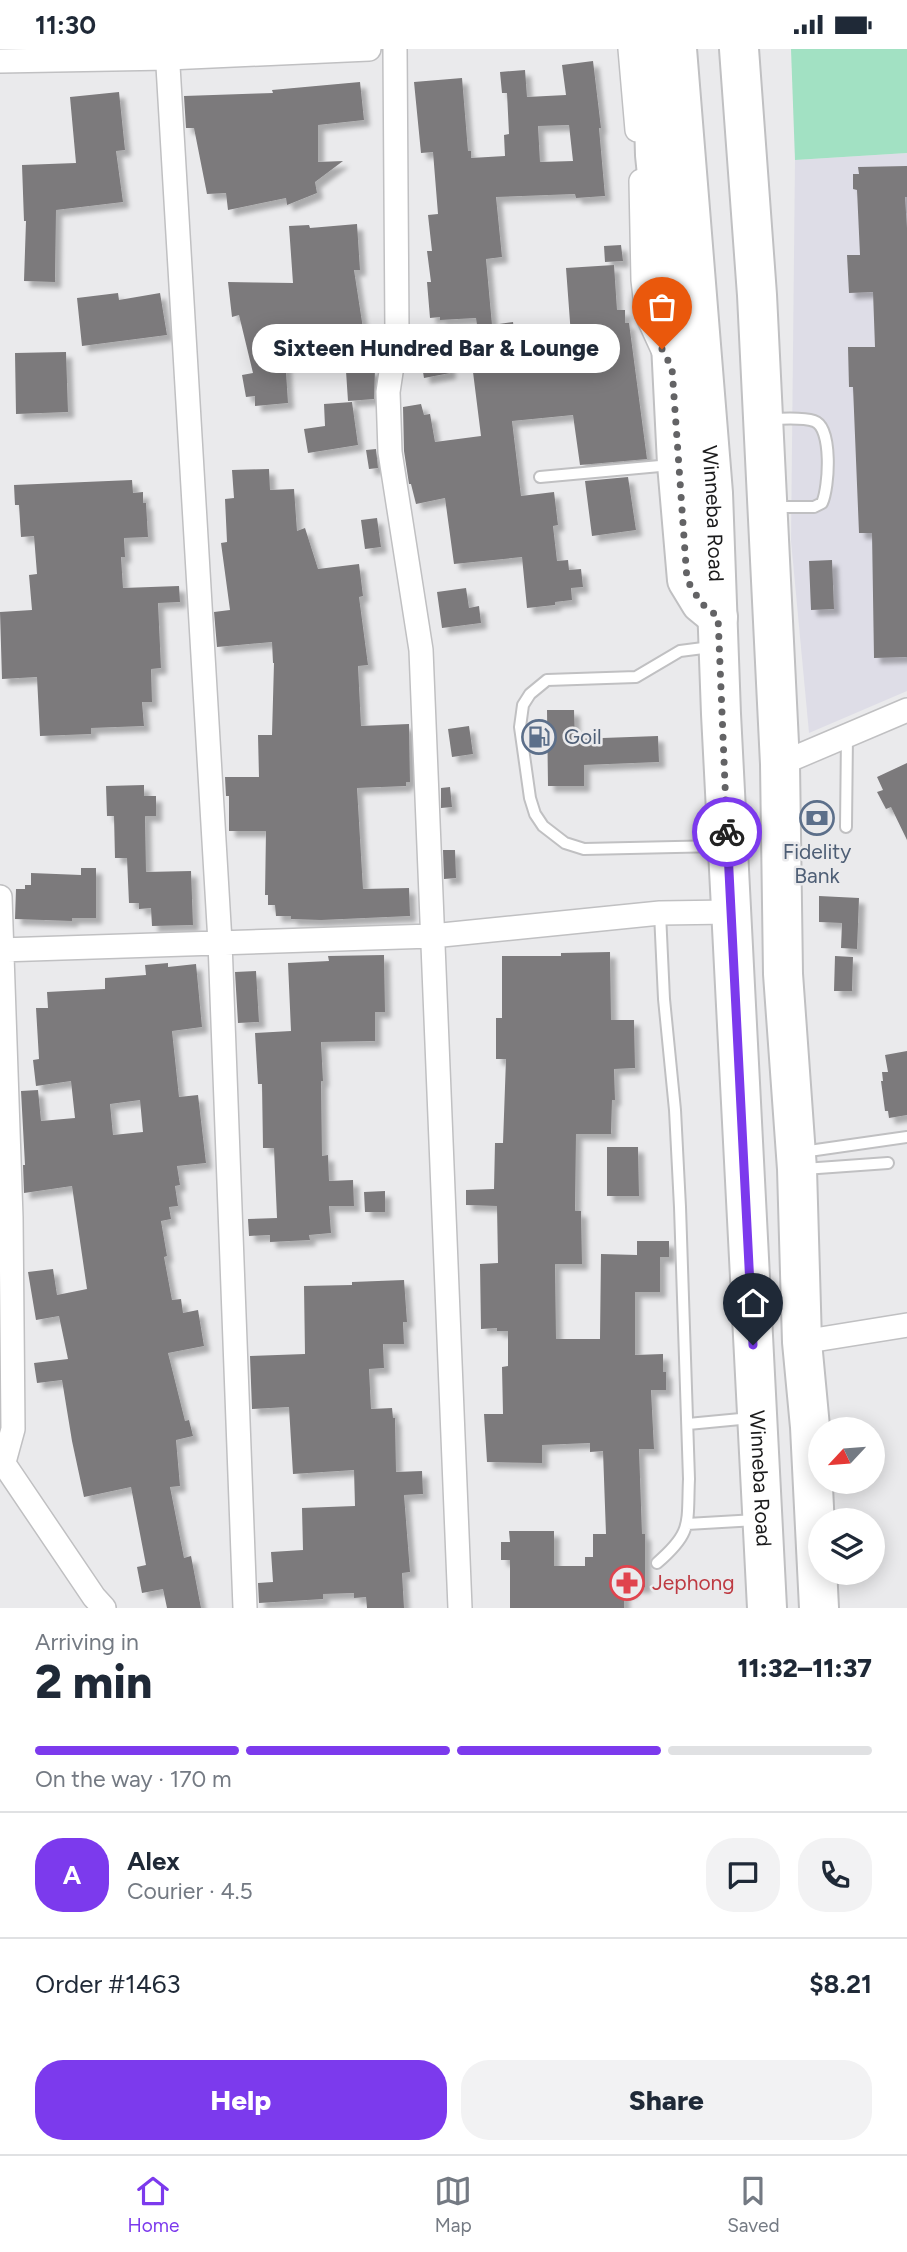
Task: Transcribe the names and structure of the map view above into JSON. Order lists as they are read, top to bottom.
{
  "streets": {
    "highway": ["Winneba Road"]
  },
  "places": {
    "other": ["Sixteen Hundred Bar & Lounge"],
    "fuel station": ["Goil"],
    "bank": ["Fidelity Bank"],
    "pharmacy": ["Jephong"]
  },
  "north": "bottom left",
  "page": {
    "status": "11:30",
    "bubble": "Sixteen Hundred Bar & Lounge",
    "heading": ["2 min", "Arriving in", "11:32–11:37"],
    "panel": [
      "Alex",
      "Courier · 4.5",
      "Order #1463",
      "$8.21"
    ],
    "bar": "On the way · 170 m",
    "round": "A",
    "buttons": ["Help", "Share"],
    "tabs": ["Home", "Map", "Saved"]
  }
}
